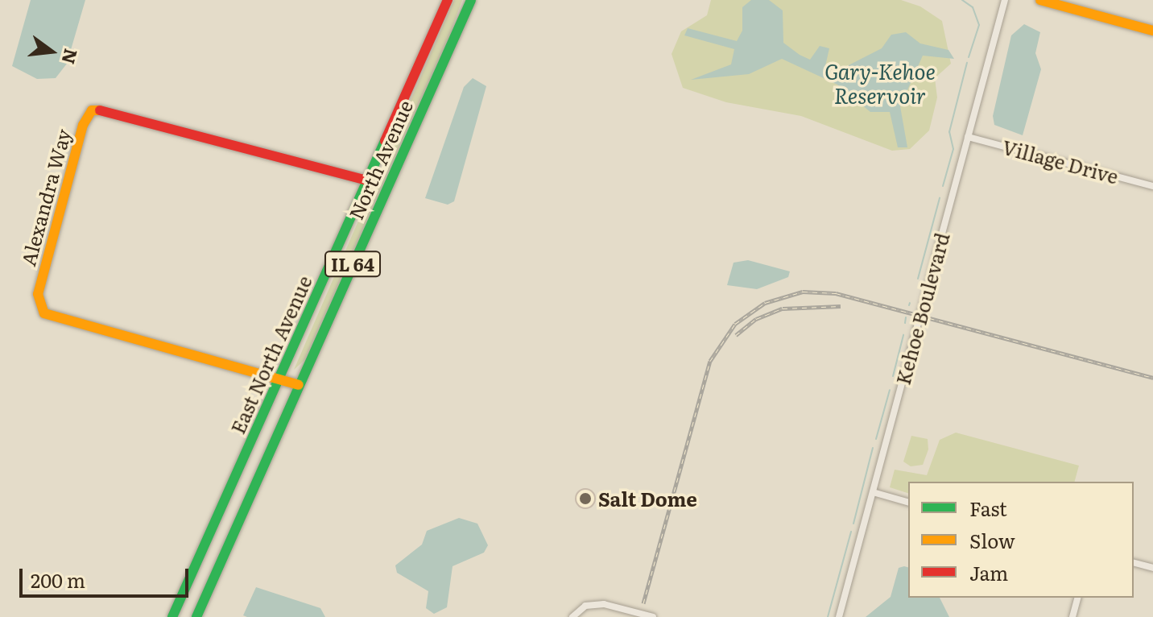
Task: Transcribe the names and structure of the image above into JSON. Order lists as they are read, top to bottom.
{
  "streets": {
    "main road": [
      "North Avenue",
      "Alexandra Way",
      "IL 64",
      "East North Avenue"
    ],
    "street": ["Village Drive", "Kehoe Boulevard"]
  },
  "crossings": [
    ["North Avenue", "Alexandra Way"],
    ["Village Drive", "Kehoe Boulevard"],
    ["Alexandra Way", "East North Avenue"]
  ],
  "water": ["Gary-Kehoe Reservoir"],
  "places": ["Salt Dome"],
  "legend": ["Fast", "Slow", "Jam"],
  "scale_bar": "200 m",
  "north": "right"
}
